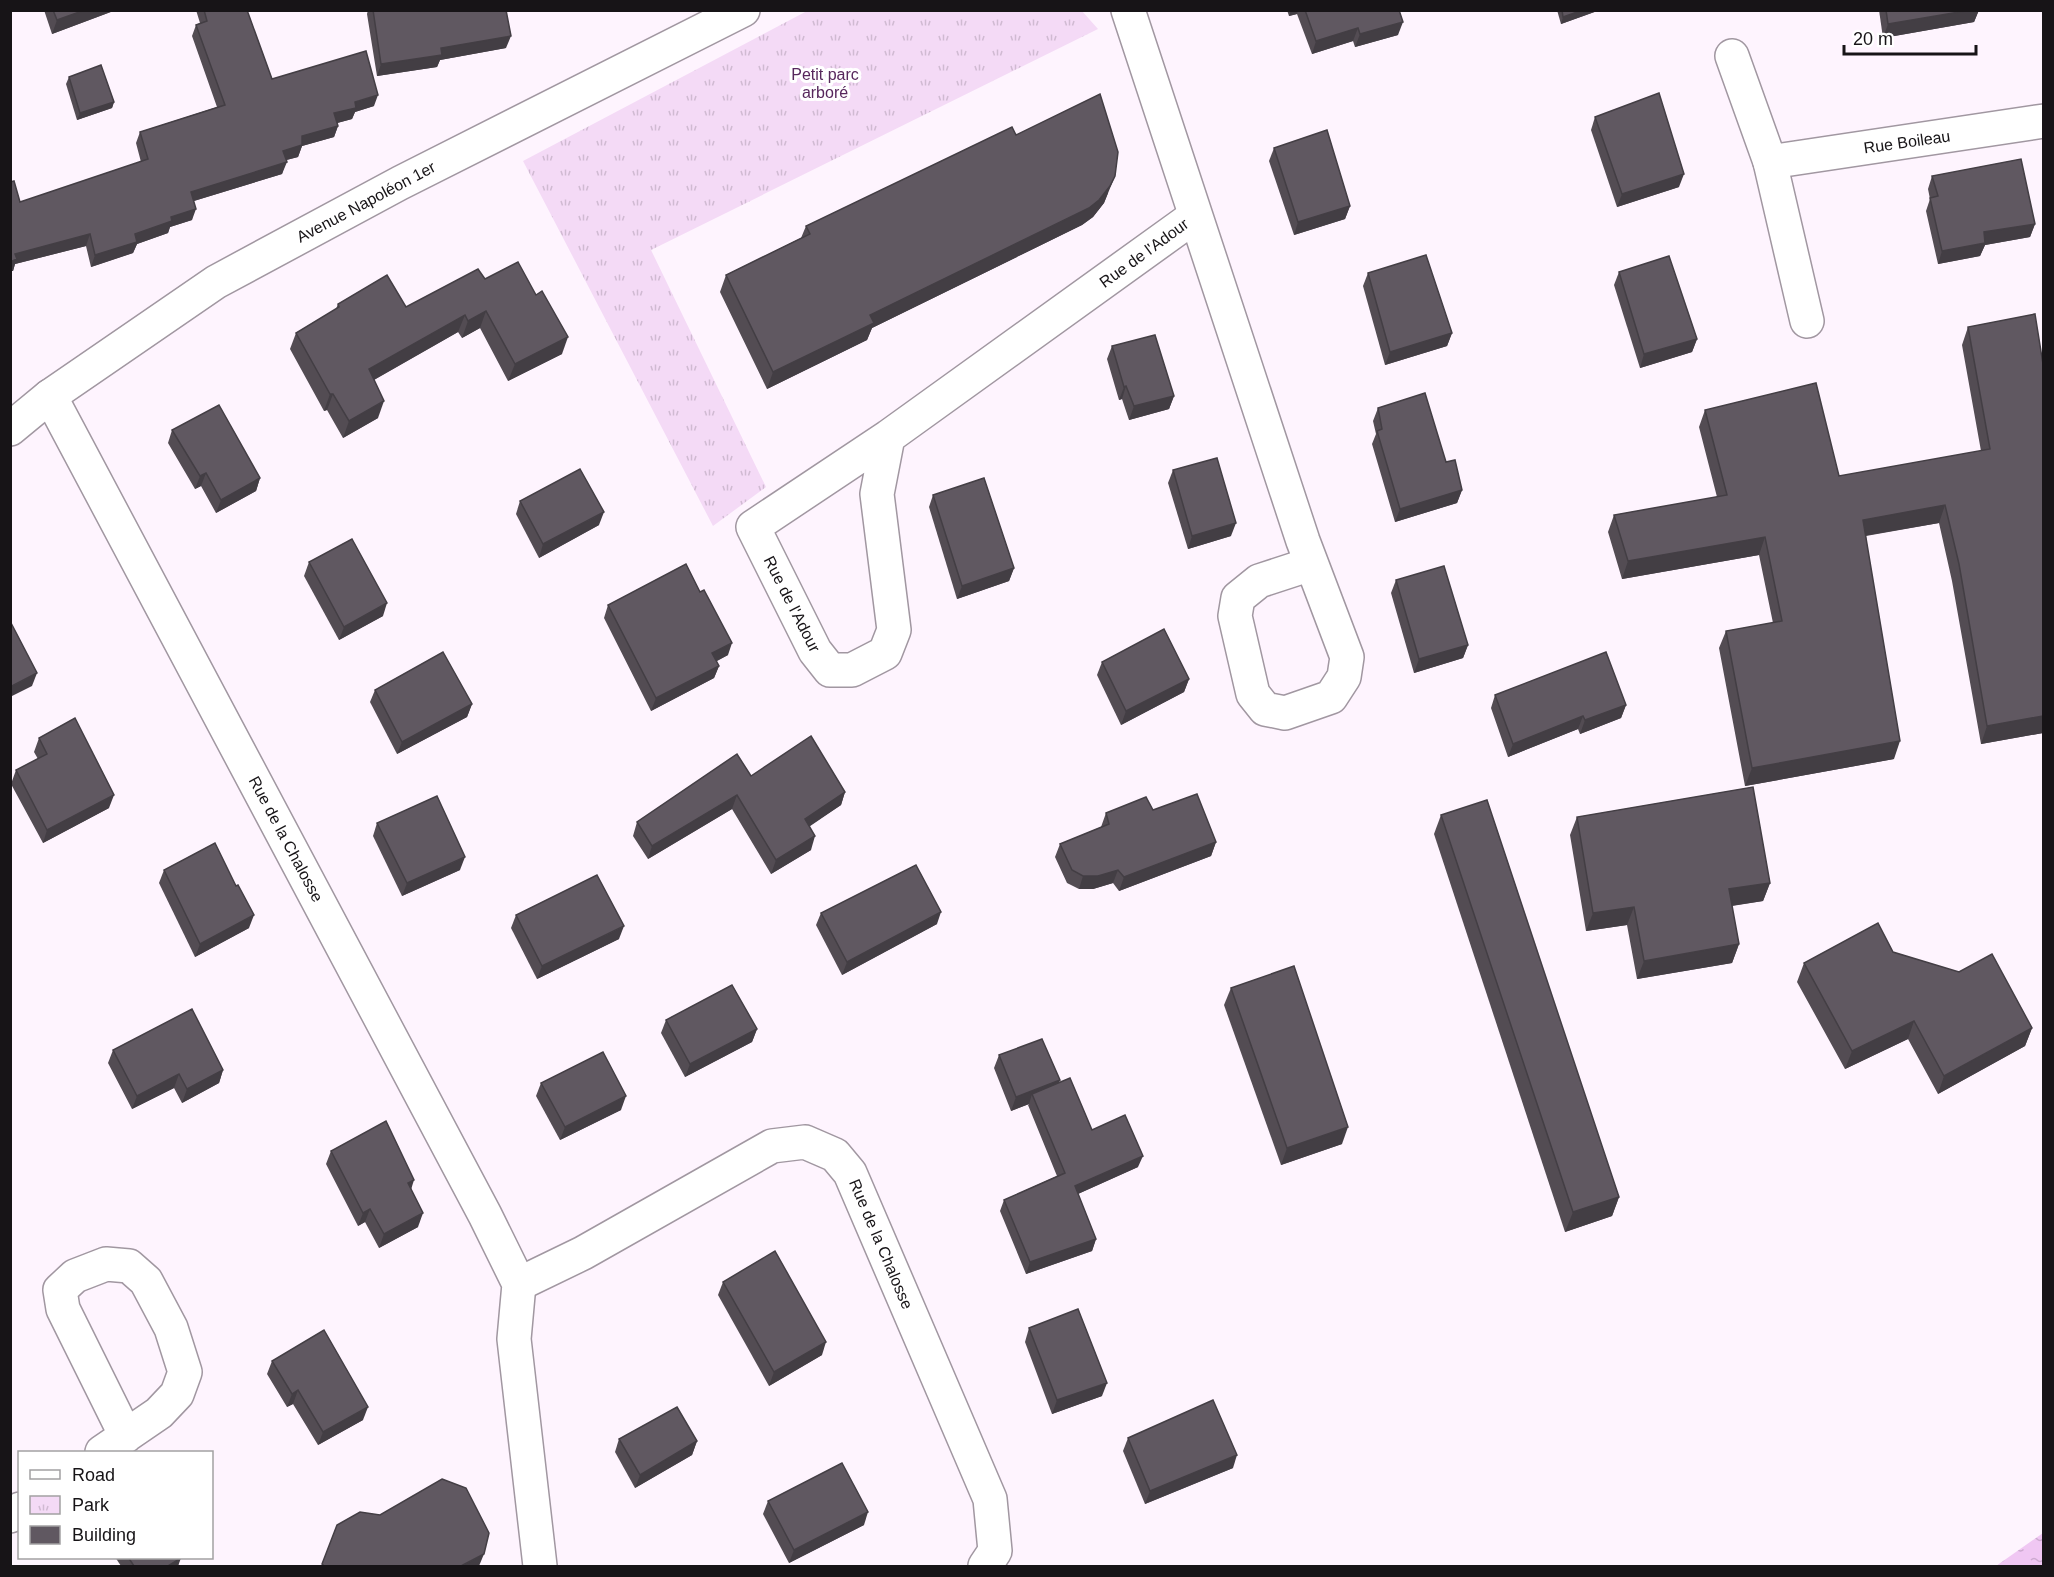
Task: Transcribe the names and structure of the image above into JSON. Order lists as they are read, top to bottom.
{
  "streets": {
    "street": [
      "Rue Boileau",
      "Avenue Napoléon 1er",
      "Rue de l'Adour",
      "Rue de la Chalosse"
    ]
  },
  "crossings": [
    ["Avenue Napoléon 1er", "Rue de la Chalosse"]
  ],
  "parks": ["Petit parc arboré"],
  "legend": ["Road", "Park", "Building"],
  "scale_bar": "20 m"
}
